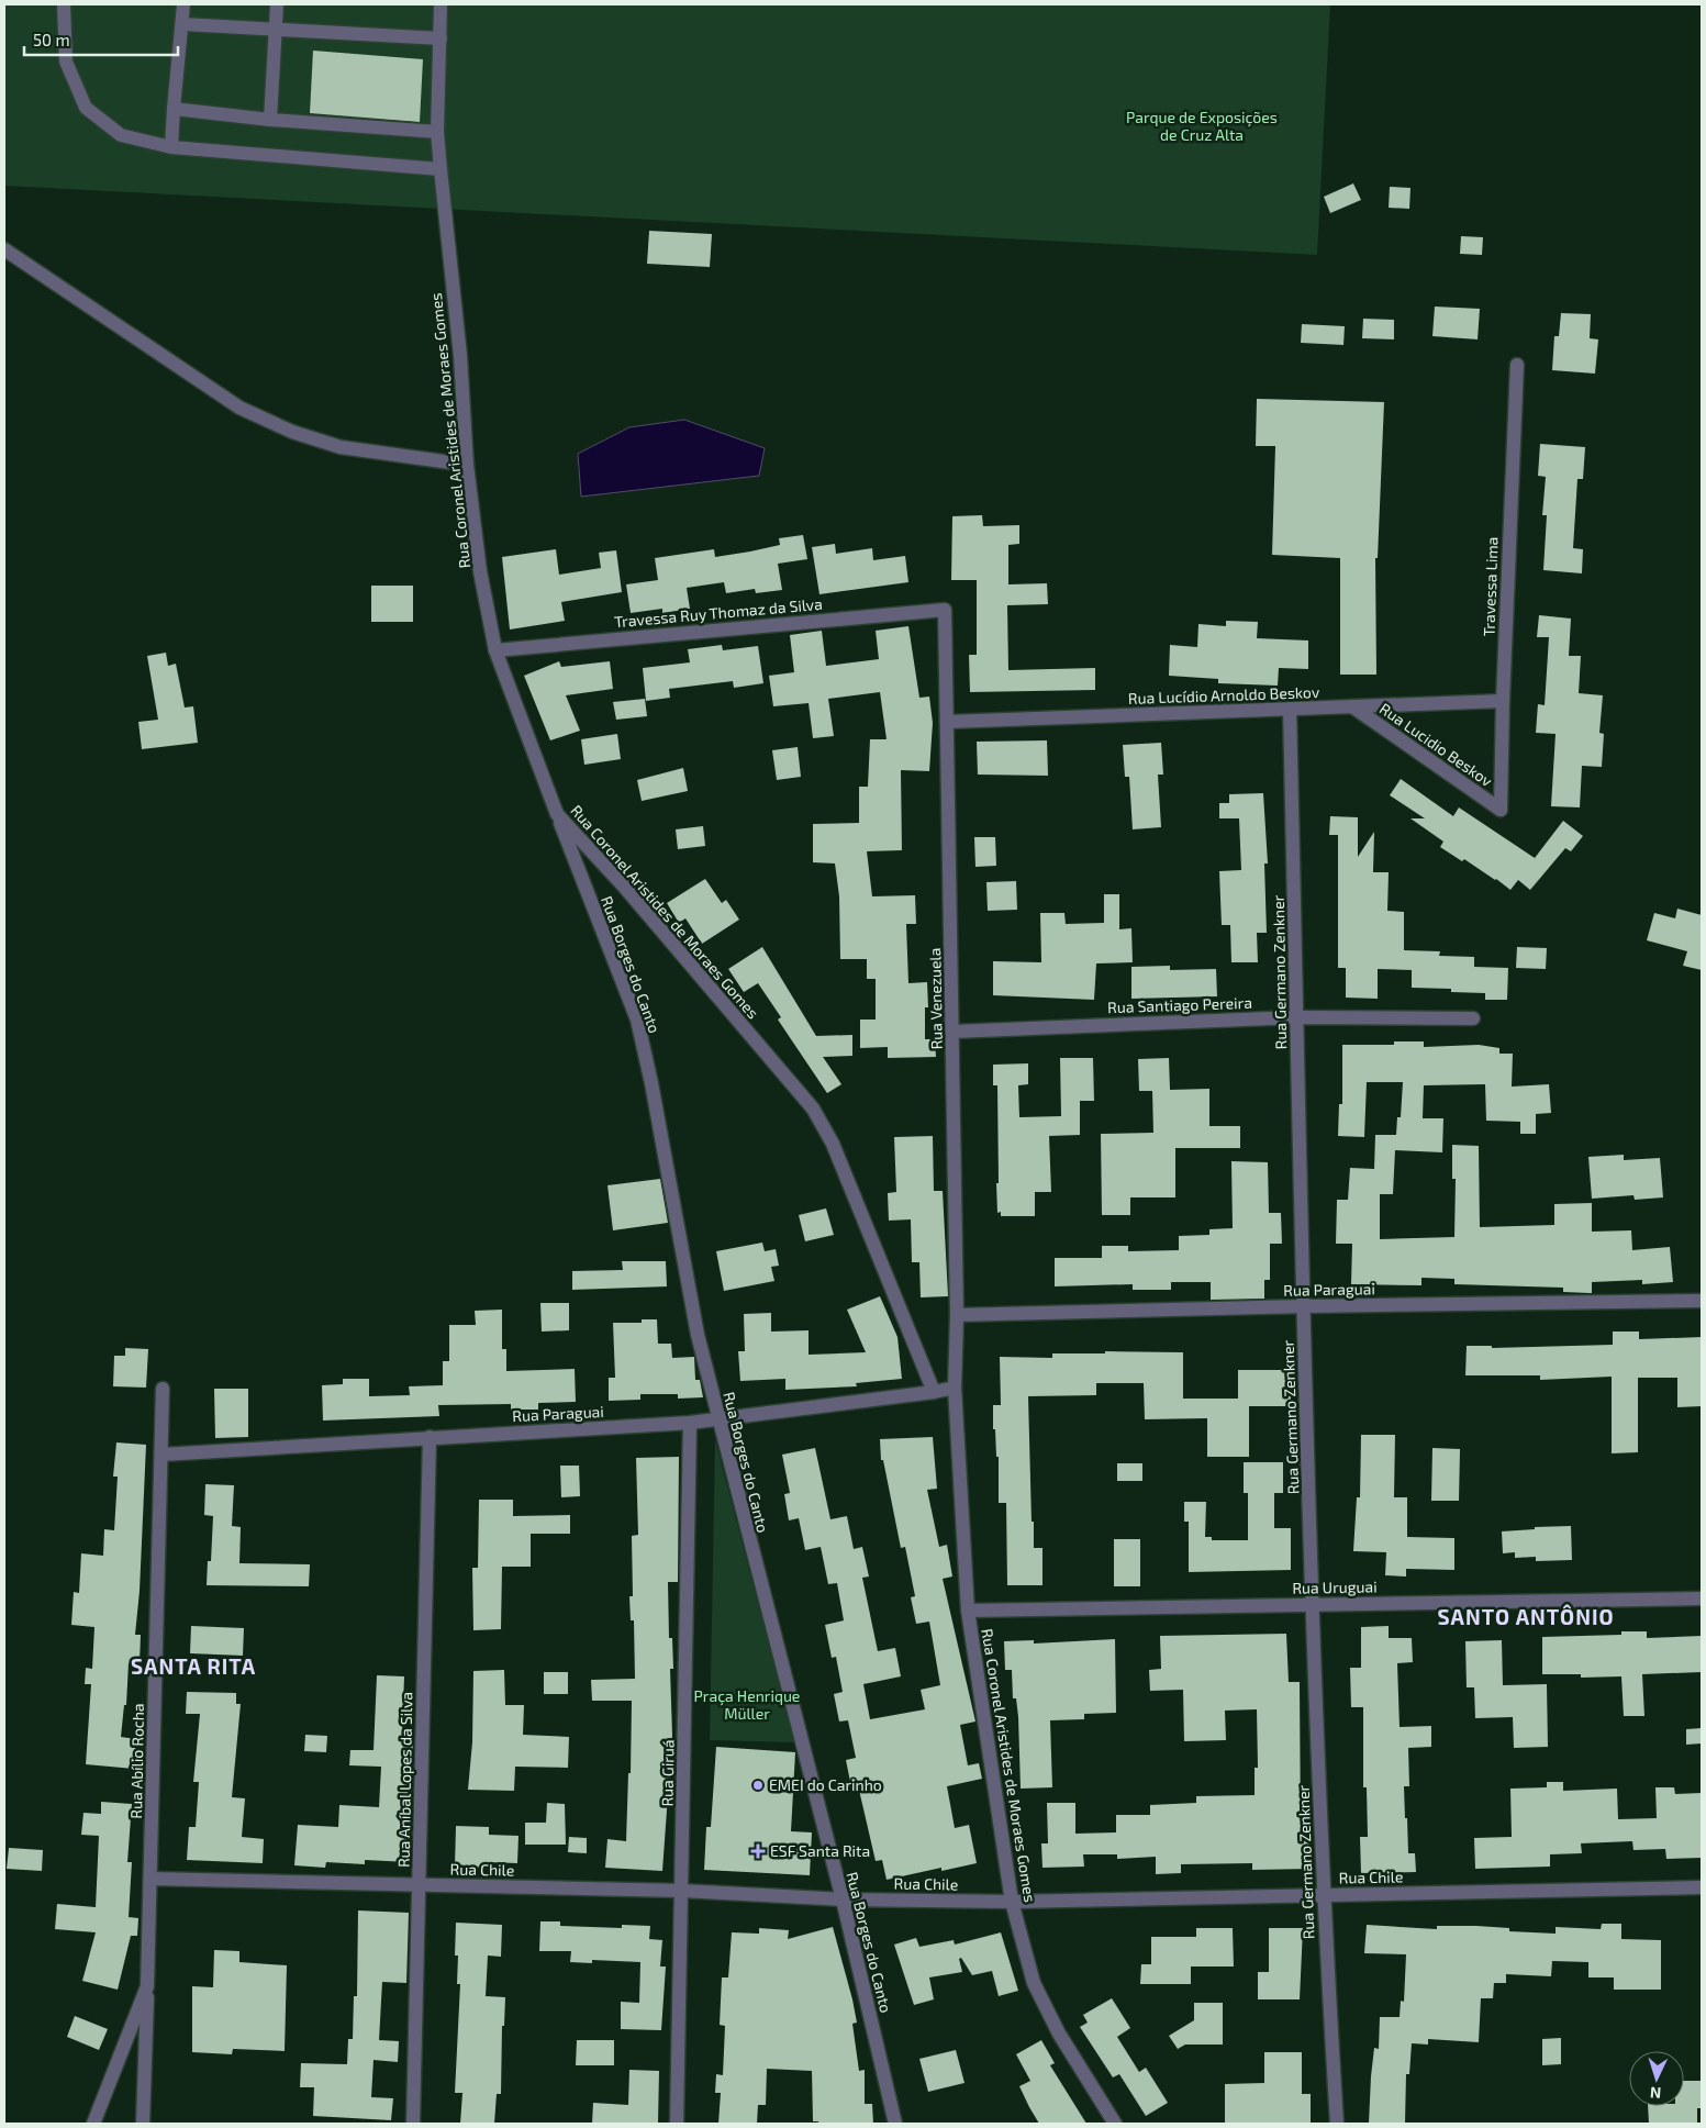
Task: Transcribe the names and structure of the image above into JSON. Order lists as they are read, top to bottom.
{
  "streets": {
    "street": [
      "Rua Coronel Aristides de Moraes Gomes",
      "Travessa Lima",
      "Travessa Ruy Thomaz da Silva",
      "Rua Lucídio Arnoldo Beskov",
      "Rua Lucidio Beskov",
      "Rua Borges do Canto",
      "Rua Germano Zenkner",
      "Rua Venezuela",
      "Rua Santiago Pereira",
      "Rua Paraguai",
      "Rua Uruguai",
      "Rua Abílio Rocha",
      "Rua Giruá",
      "Rua Aníbal Lopes da Silva",
      "Rua Chile"
    ]
  },
  "crossings": [
    ["Rua Coronel Aristides de Moraes Gomes", "Travessa Ruy Thomaz da Silva"],
    ["Rua Coronel Aristides de Moraes Gomes", "Rua Borges do Canto"],
    ["Rua Coronel Aristides de Moraes Gomes", "Rua Venezuela"],
    ["Rua Coronel Aristides de Moraes Gomes", "Rua Paraguai"],
    ["Rua Coronel Aristides de Moraes Gomes", "Rua Uruguai"],
    ["Rua Coronel Aristides de Moraes Gomes", "Rua Chile"],
    ["Travessa Lima", "Rua Lucídio Arnoldo Beskov"],
    ["Travessa Lima", "Rua Lucidio Beskov"],
    ["Travessa Ruy Thomaz da Silva", "Rua Venezuela"],
    ["Rua Lucídio Arnoldo Beskov", "Rua Lucidio Beskov"],
    ["Rua Lucídio Arnoldo Beskov", "Rua Germano Zenkner"],
    ["Rua Lucídio Arnoldo Beskov", "Rua Venezuela"],
    ["Rua Borges do Canto", "Rua Paraguai"],
    ["Rua Borges do Canto", "Rua Chile"],
    ["Rua Germano Zenkner", "Rua Santiago Pereira"],
    ["Rua Germano Zenkner", "Rua Paraguai"],
    ["Rua Germano Zenkner", "Rua Uruguai"],
    ["Rua Germano Zenkner", "Rua Chile"],
    ["Rua Venezuela", "Rua Santiago Pereira"],
    ["Rua Venezuela", "Rua Paraguai"],
    ["Rua Paraguai", "Rua Abílio Rocha"],
    ["Rua Paraguai", "Rua Giruá"],
    ["Rua Paraguai", "Rua Aníbal Lopes da Silva"],
    ["Rua Abílio Rocha", "Rua Chile"],
    ["Rua Giruá", "Rua Chile"],
    ["Rua Aníbal Lopes da Silva", "Rua Chile"]
  ],
  "districts": ["SANTO ANTÔNIO", "SANTA RITA"],
  "parks": ["Parque de Exposições de Cruz Alta", "Praça Henrique Müller"],
  "places": {
    "other": ["EMEI do Carinho"],
    "health": ["ESF Santa Rita"]
  },
  "scale_bar": "50 m",
  "north": "bottom"
}
